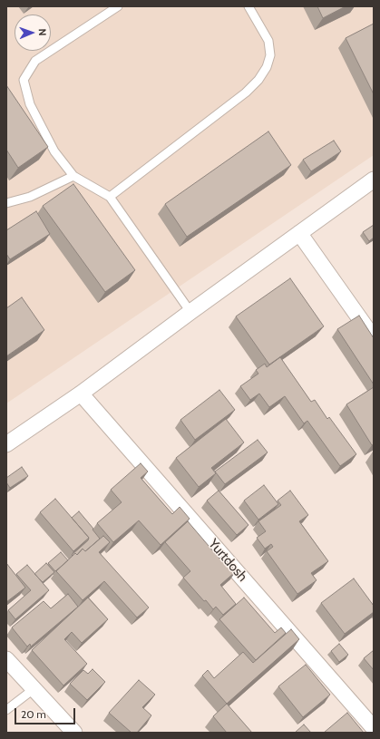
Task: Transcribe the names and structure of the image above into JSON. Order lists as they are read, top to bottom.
{
  "streets": {
    "street": ["Yurtdosh"]
  },
  "scale_bar": "20 m",
  "north": "right"
}
